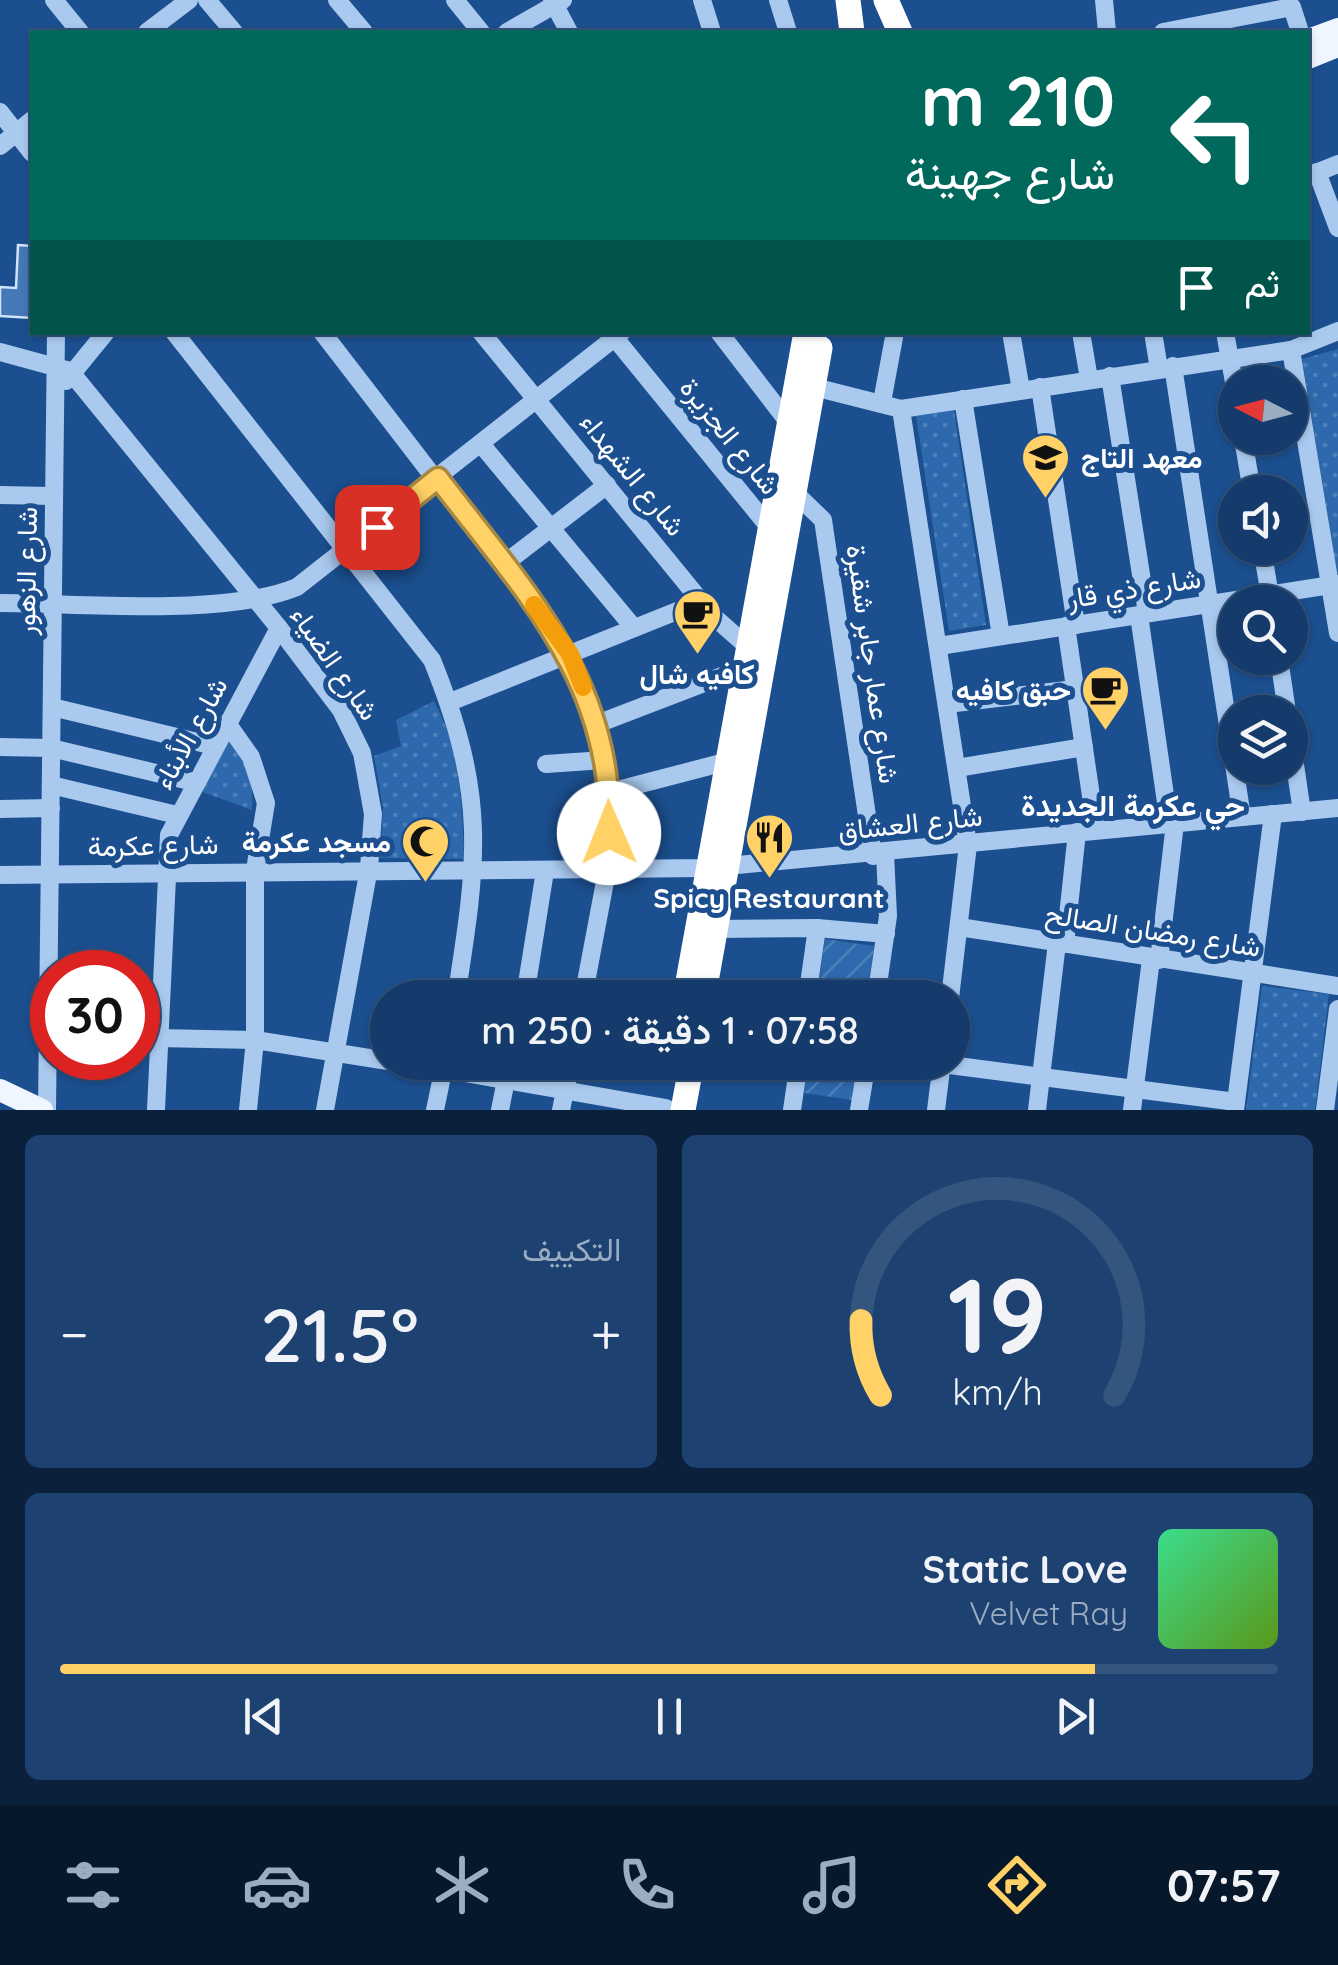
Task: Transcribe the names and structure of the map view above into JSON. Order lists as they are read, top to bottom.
{
  "streets": {
    "street": [
      "شارع الجزيرة",
      "شارع الشهداء",
      "شارع الزهور",
      "شارع ذي قار",
      "شارع الضياء",
      "شارع عمار جابر شقيرة",
      "شارع الأبناء",
      "شارع العشاق",
      "شارع عكرمة",
      "شارع رمضان الصالح"
    ]
  },
  "crossings": [
    ["شارع الزهور", "شارع الضياء"],
    ["شارع الزهور", "شارع عكرمة"],
    ["شارع الضياء", "شارع الأبناء"],
    ["شارع الضياء", "شارع عكرمة"],
    ["شارع عمار جابر شقيرة", "شارع العشاق"],
    ["شارع الأبناء", "شارع عكرمة"],
    ["شارع العشاق", "شارع عكرمة"]
  ],
  "districts": ["حي عكرمة الجديدة"],
  "places": {
    "school or university": ["معهد التاج"],
    "cafe": ["كافيه شال", "حبق كافيه"],
    "restaurant": ["Spicy Restaurant"],
    "mosque": ["مسجد عكرمة"]
  },
  "north": "left",
  "page": {
    "turn": ["210 m", "شارع جهينة"],
    "then": "ثم",
    "limit": "30",
    "trip": "07:58 · 1 دقيقة · 250 m",
    "tile": "التكييف",
    "heat": ["−", "21.5°", "+"],
    "song": ["Static Love", "Velvet Ray"],
    "tabs": "07:57",
    "gauge": ["19", "km/h"]
  }
}
